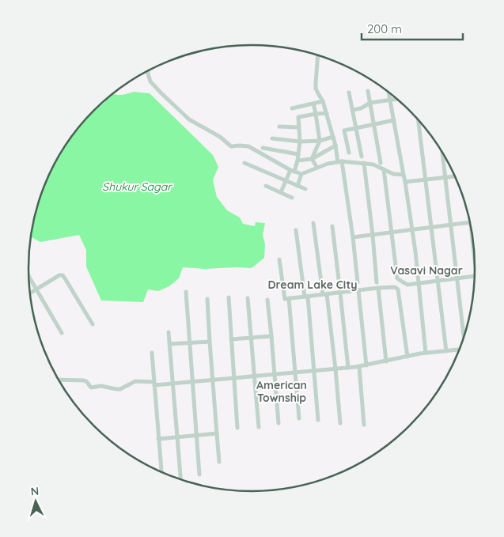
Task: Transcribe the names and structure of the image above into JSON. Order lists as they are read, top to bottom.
{
  "districts": ["Vasavi Nagar", "Dream Lake CIty", "American Township"],
  "water": ["Shukur Sagar"],
  "scale_bar": "200 m",
  "north": "top"
}
